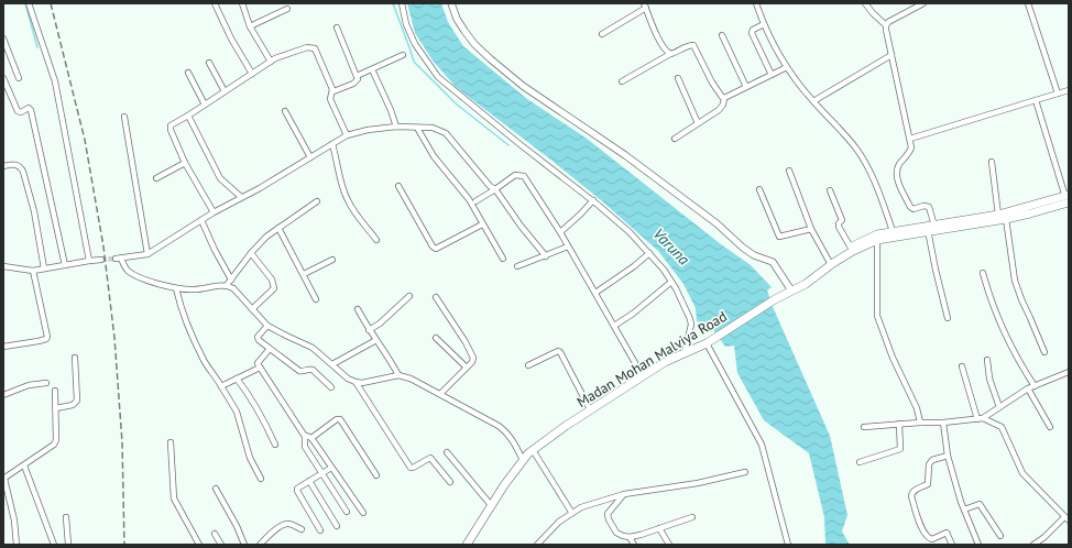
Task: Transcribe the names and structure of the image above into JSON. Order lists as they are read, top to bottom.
{
  "streets": {
    "highway": ["Madan Mohan Malviya Road"]
  },
  "water": ["Varuna"]
}
